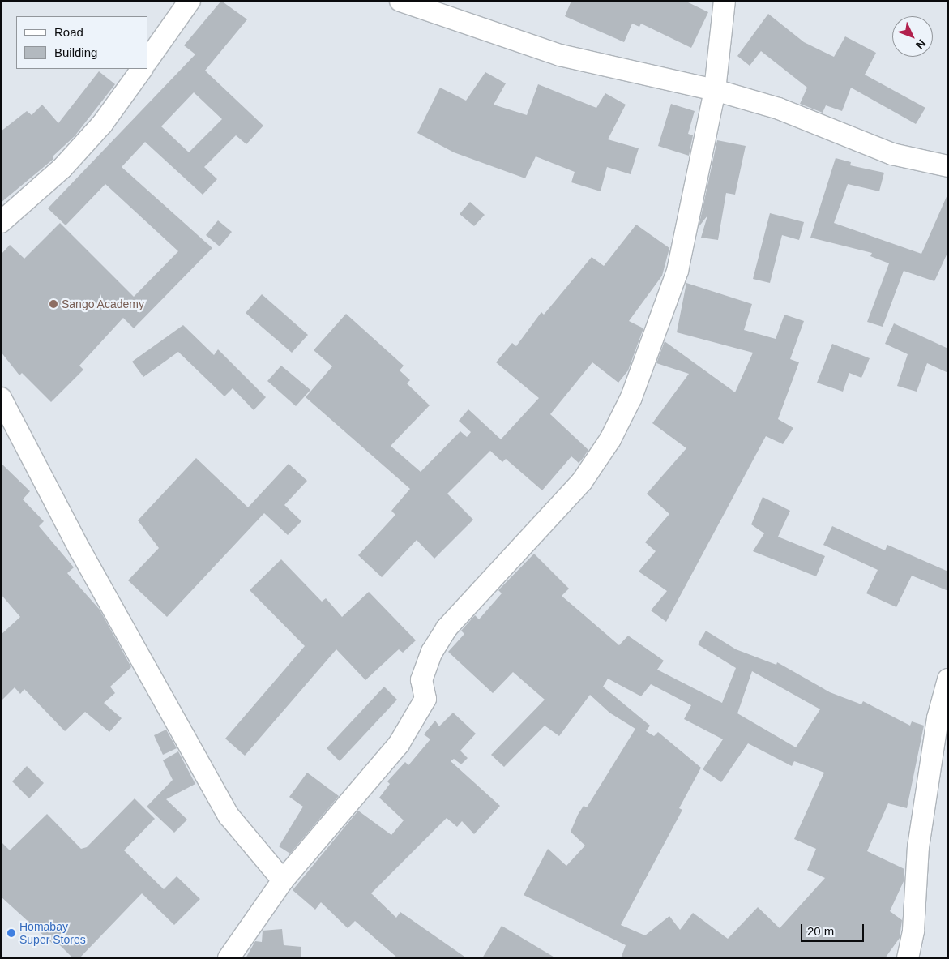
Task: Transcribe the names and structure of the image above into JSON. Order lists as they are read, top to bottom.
{
  "places": ["Sango Academy", "Homabay Super Stores"],
  "legend": ["Road", "Building"],
  "scale_bar": "20 m",
  "north": "bottom right"
}
